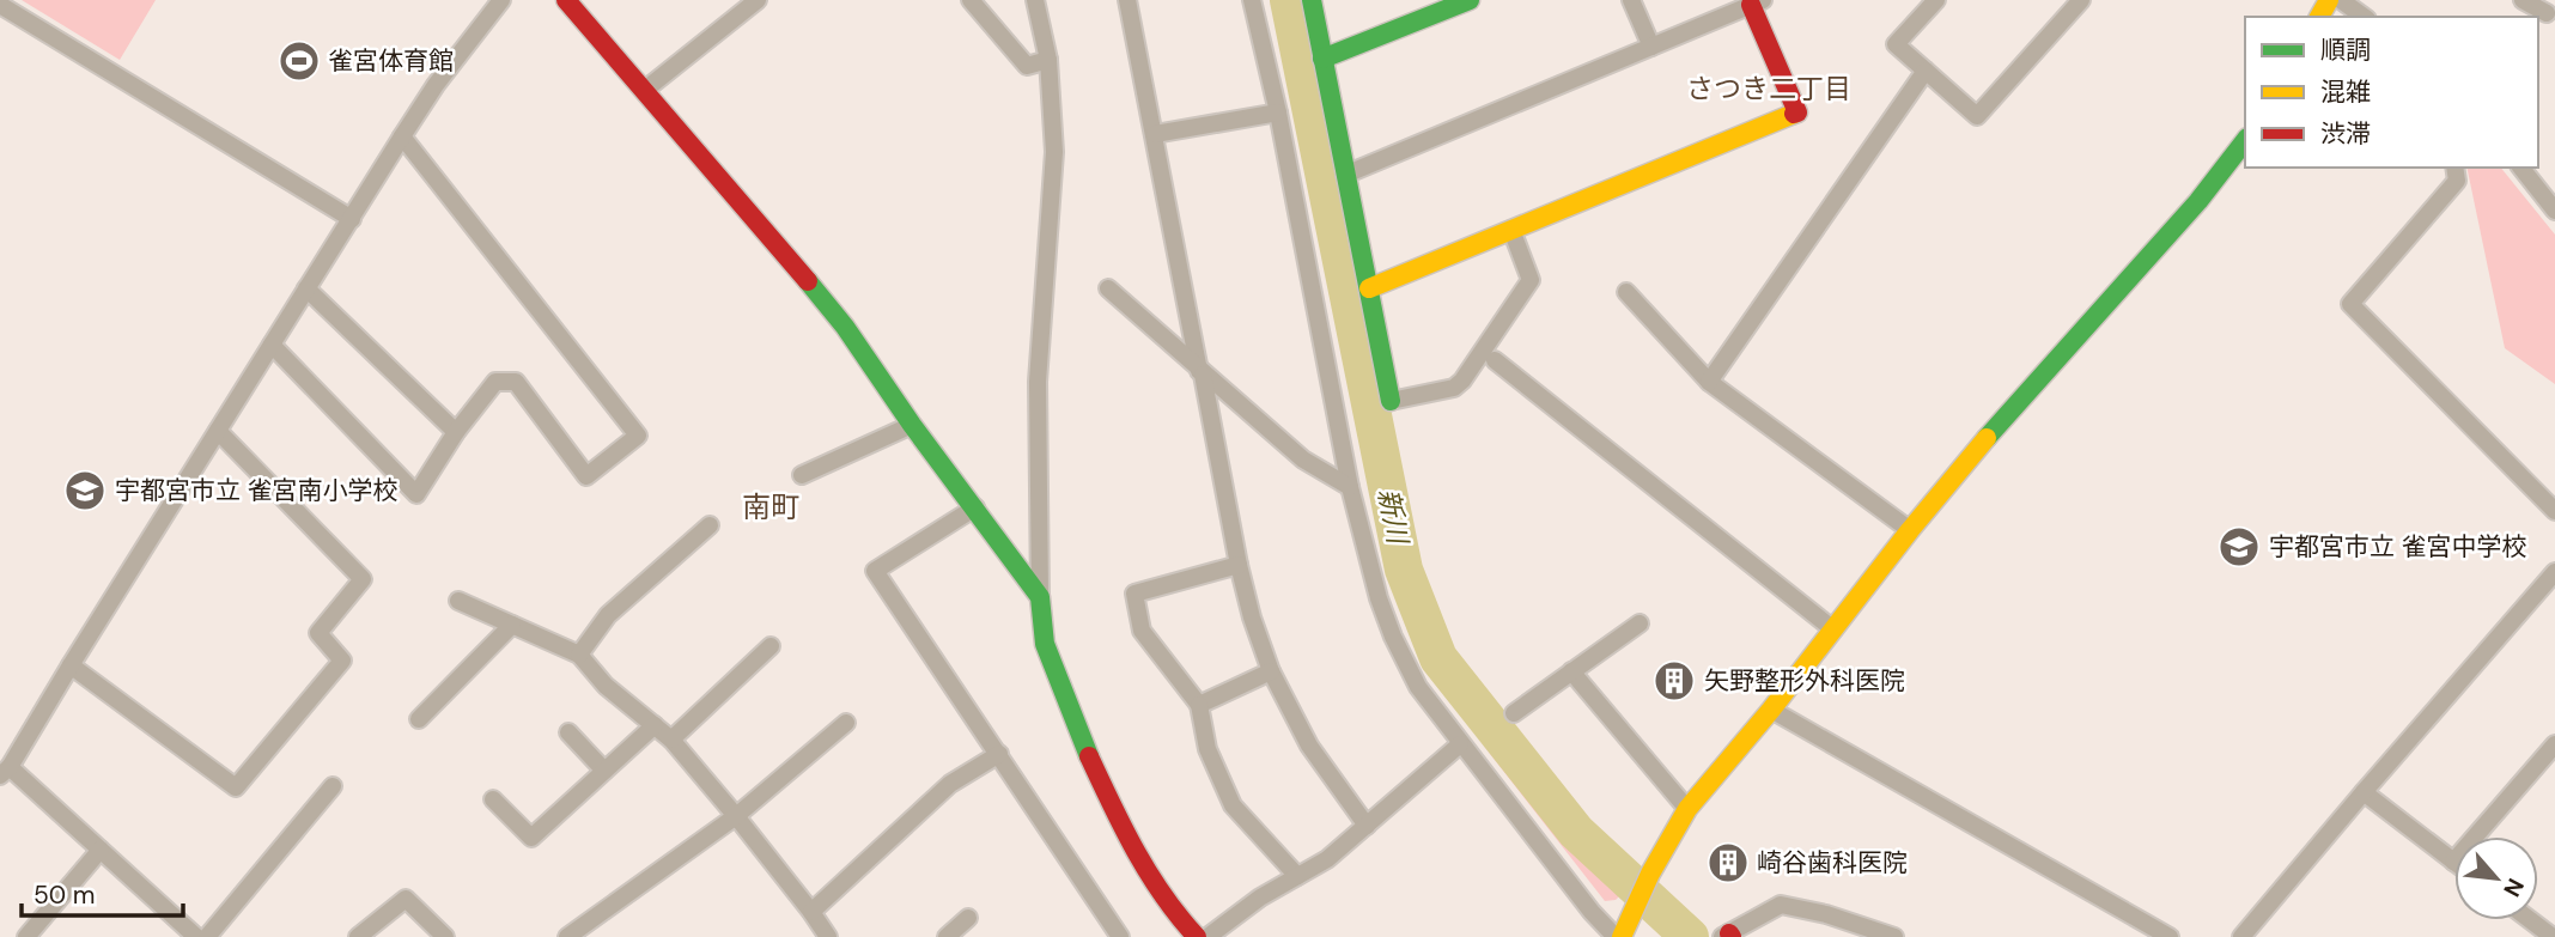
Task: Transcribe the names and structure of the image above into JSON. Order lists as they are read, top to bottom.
{
  "districts": ["さつき二丁目", "南町"],
  "water": ["新川"],
  "places": {
    "sports": ["雀宮体育館"],
    "school or university": ["宇都宮市立 雀宮南小学校", "宇都宮市立 雀宮中学校"],
    "building": ["矢野整形外科医院", "崎谷歯科医院"]
  },
  "legend": ["順調", "混雑", "渋滞"],
  "scale_bar": "50 m",
  "north": "bottom right"
}
